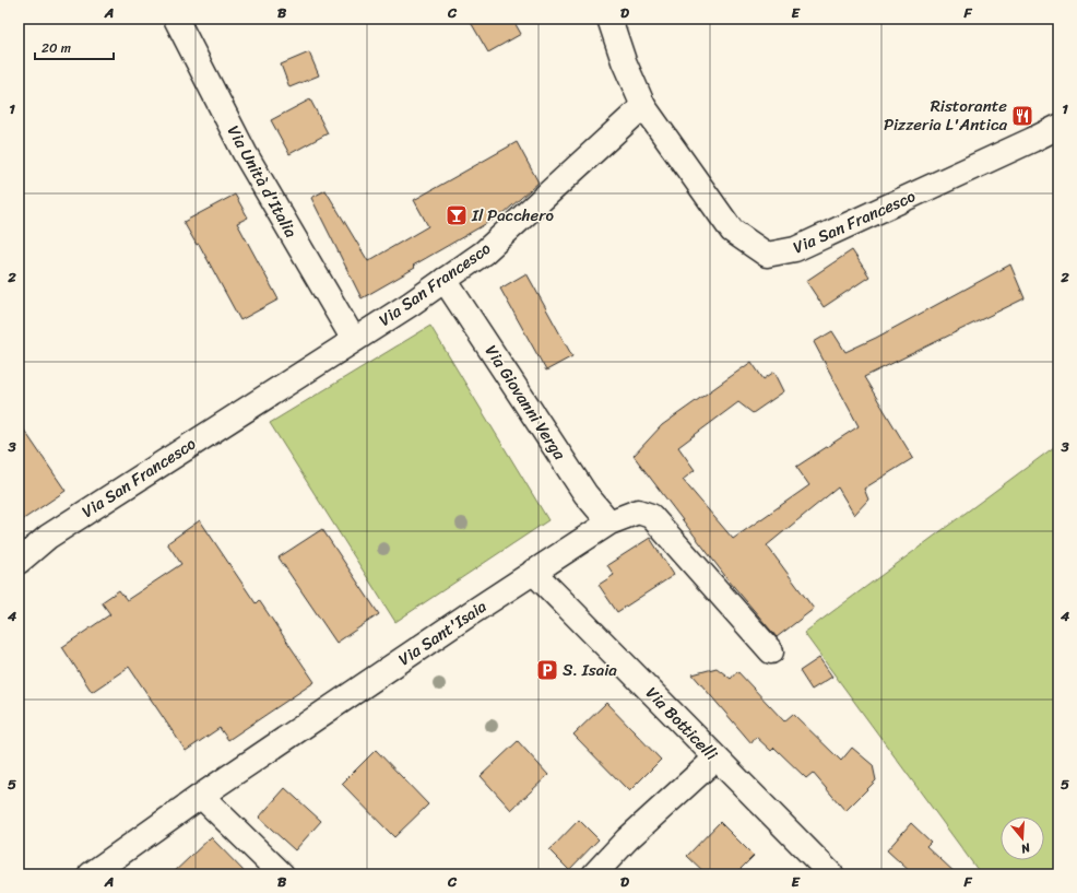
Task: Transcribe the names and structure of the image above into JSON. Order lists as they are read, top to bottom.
{
  "streets": {
    "street": [
      "Via Unità d'Italia",
      "Via San Francesco",
      "Via Giovanni Verga",
      "Via Sant'Isaia",
      "Via Botticelli"
    ]
  },
  "crossings": [
    ["Via Unità d'Italia", "Via San Francesco"],
    ["Via San Francesco", "Via Giovanni Verga"],
    ["Via Giovanni Verga", "Via Sant'Isaia"],
    ["Via Sant'Isaia", "Via Botticelli"]
  ],
  "places": {
    "restaurant": ["Ristorante Pizzeria L'Antica"],
    "bar": ["Il Pacchero"],
    "parking": ["S. Isaia"]
  },
  "scale_bar": "20 m",
  "north": "bottom",
  "grid": {
    "columns": [
      "A",
      "B",
      "C",
      "D",
      "E",
      "F"
    ],
    "rows": [
      "1",
      "2",
      "3",
      "4",
      "5"
    ]
  }
}
